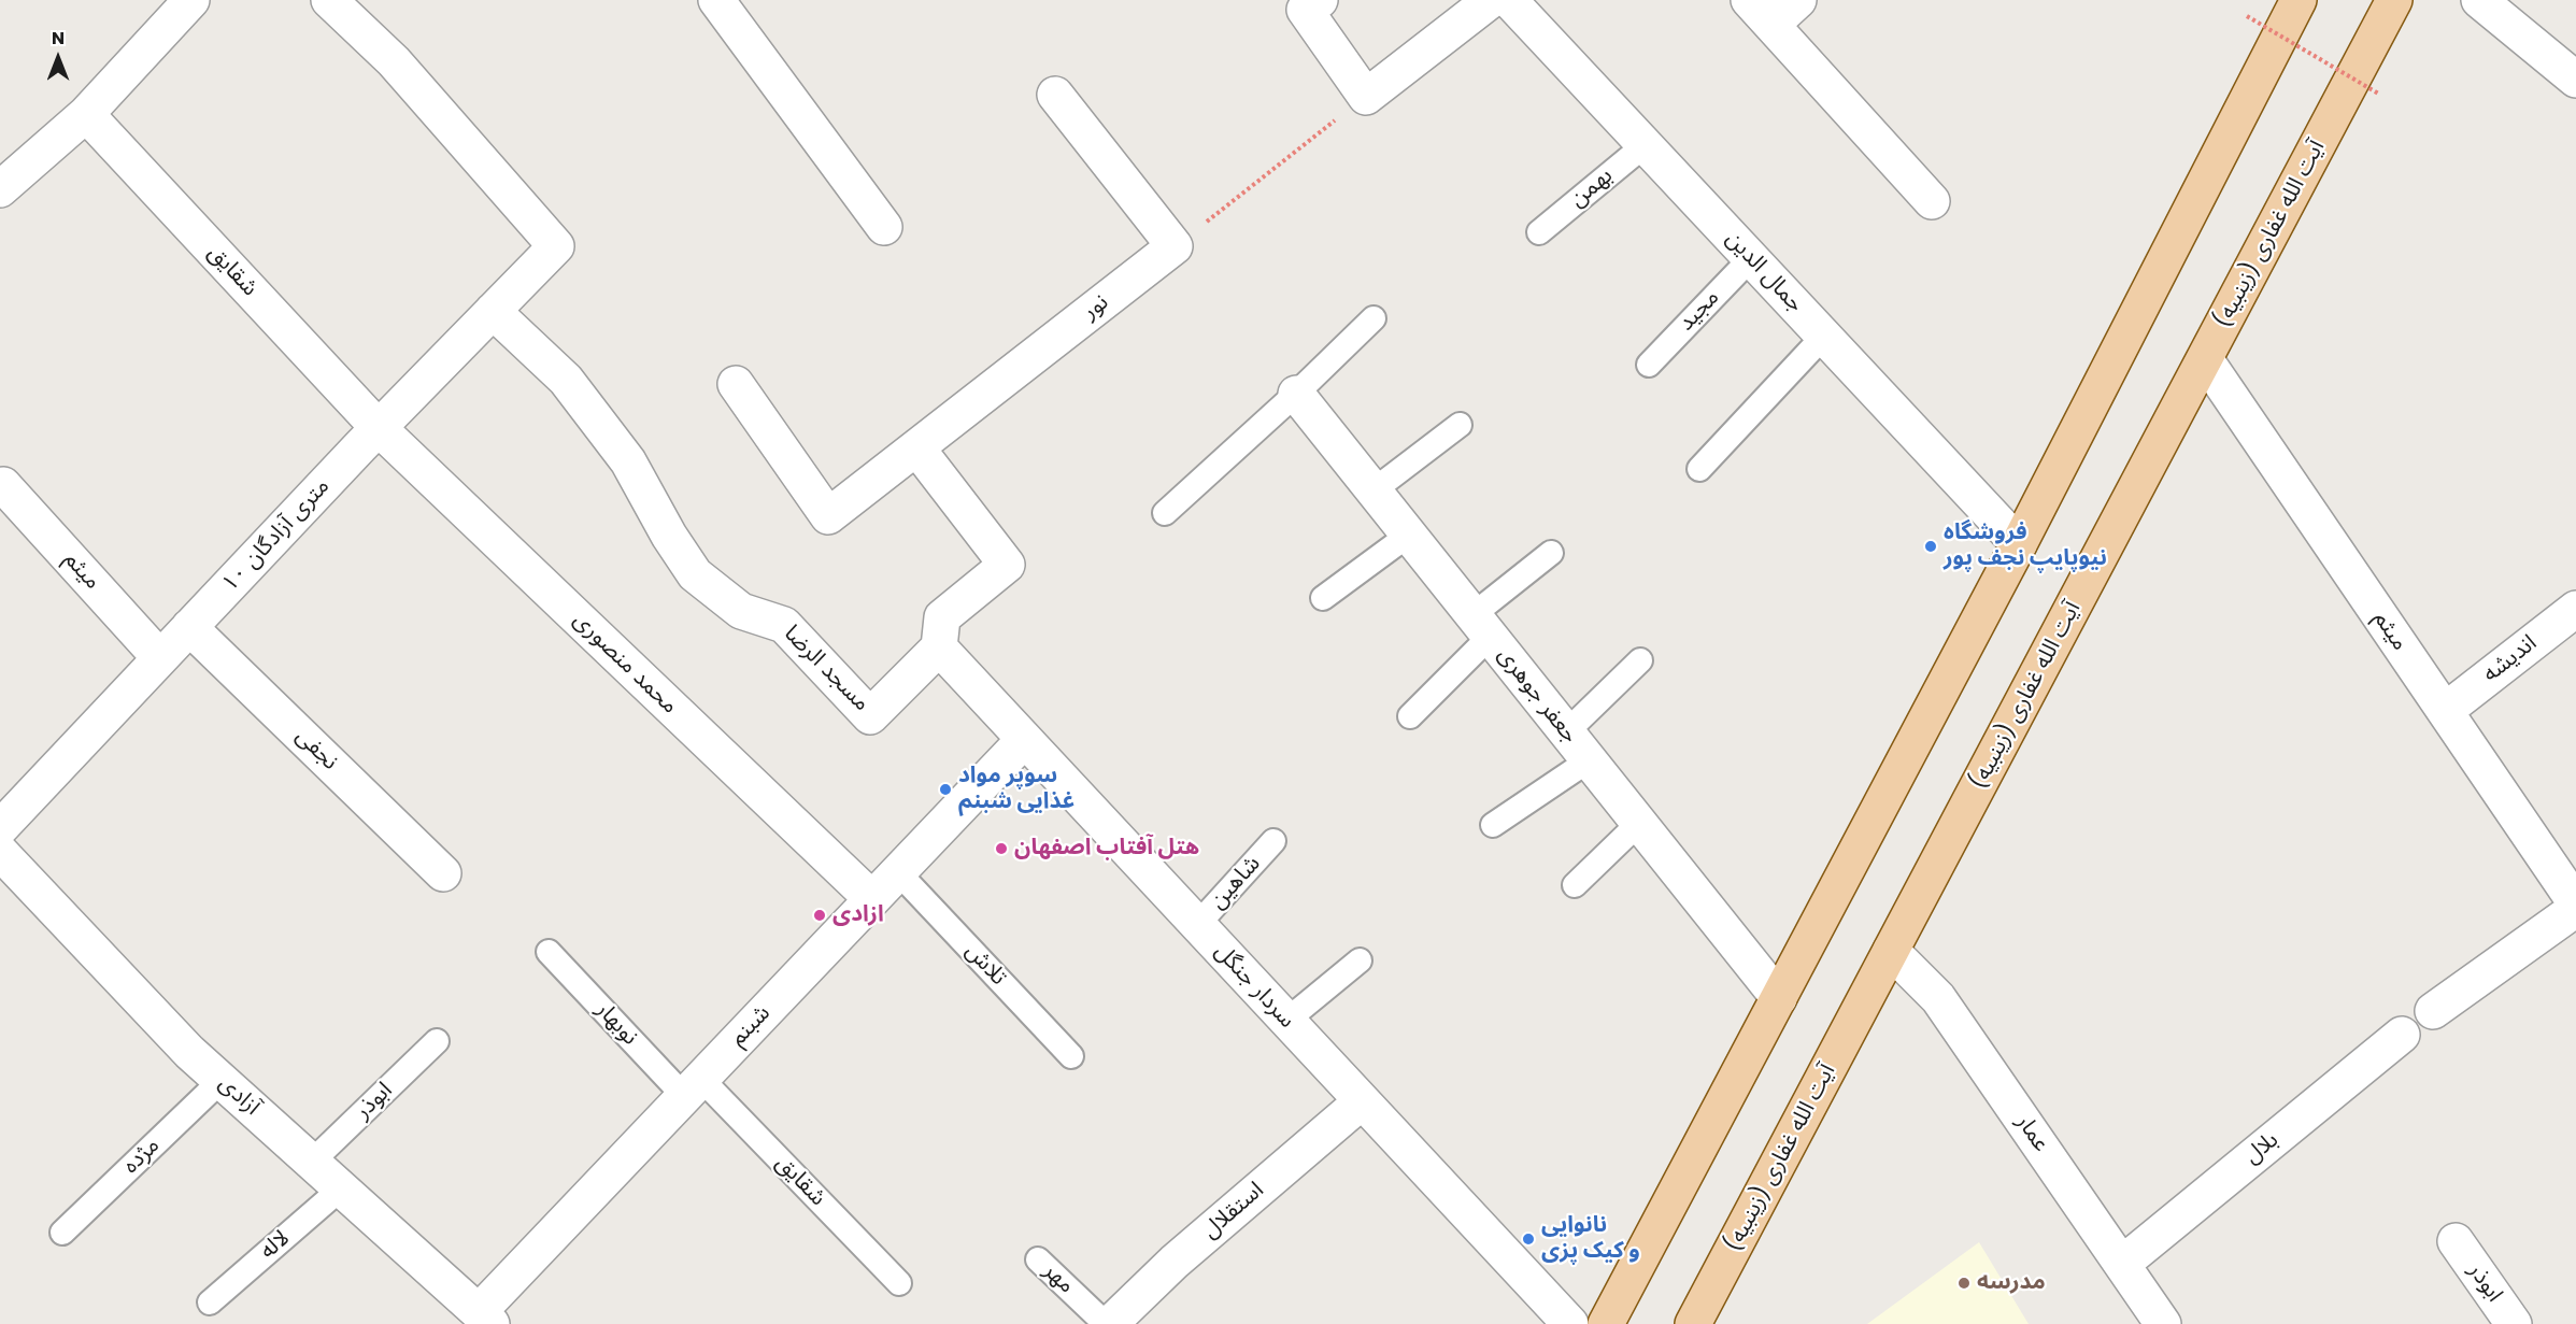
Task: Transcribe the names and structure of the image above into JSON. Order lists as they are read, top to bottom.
{
  "streets": {
    "main road": ["آیت الله غفاری (زینبیه)"],
    "street": [
      "شقایق",
      "جمال الدین",
      "نور",
      "۱۰ متری آزادگان",
      "میثم",
      "اندیشه",
      "محمد منصوری",
      "مسجد الرضا",
      "جعفر جوهری",
      "نجفی",
      "سردار جنگل",
      "شبنم",
      "آزادی",
      "ابوذر",
      "عمار",
      "بلال",
      "استقلال"
    ],
    "lane": [
      "بهمن",
      "مجید",
      "شاهین",
      "تلاش",
      "نوبهار",
      "مژده",
      "لاله",
      "مهر"
    ]
  },
  "crossings": [
    ["بهمن", "جمال الدین"],
    ["آیت الله غفاری (زینبیه)", "میثم"],
    ["آیت الله غفاری (زینبیه)", "عمار"],
    ["شقایق", "۱۰ متری آزادگان"],
    ["شقایق", "محمد منصوری"],
    ["شقایق", "نوبهار"],
    ["شقایق", "شبنم"],
    ["جمال الدین", "مجید"],
    ["۱۰ متری آزادگان", "میثم"],
    ["۱۰ متری آزادگان", "محمد منصوری"],
    ["۱۰ متری آزادگان", "مسجد الرضا"],
    ["۱۰ متری آزادگان", "نجفی"],
    ["میثم", "اندیشه"],
    ["محمد منصوری", "شبنم"],
    ["مسجد الرضا", "سردار جنگل"],
    ["شاهین", "سردار جنگل"],
    ["تلاش", "شبنم"],
    ["سردار جنگل", "شبنم"],
    ["سردار جنگل", "استقلال"],
    ["نوبهار", "شبنم"],
    ["شبنم", "آزادی"],
    ["آزادی", "ابوذر"],
    ["آزادی", "مژده"],
    ["آزادی", "لاله"],
    ["عمار", "بلال"],
    ["استقلال", "مهر"]
  ],
  "places": [
    "فروشگاه نیوپایپ نجف پور",
    "سوپر مواد غذایی شبنم",
    "هتل آفتاب اصفهان",
    "ازادی",
    "نانوایی و کیک پزی",
    "مدرسه"
  ],
  "north": "top"
}
